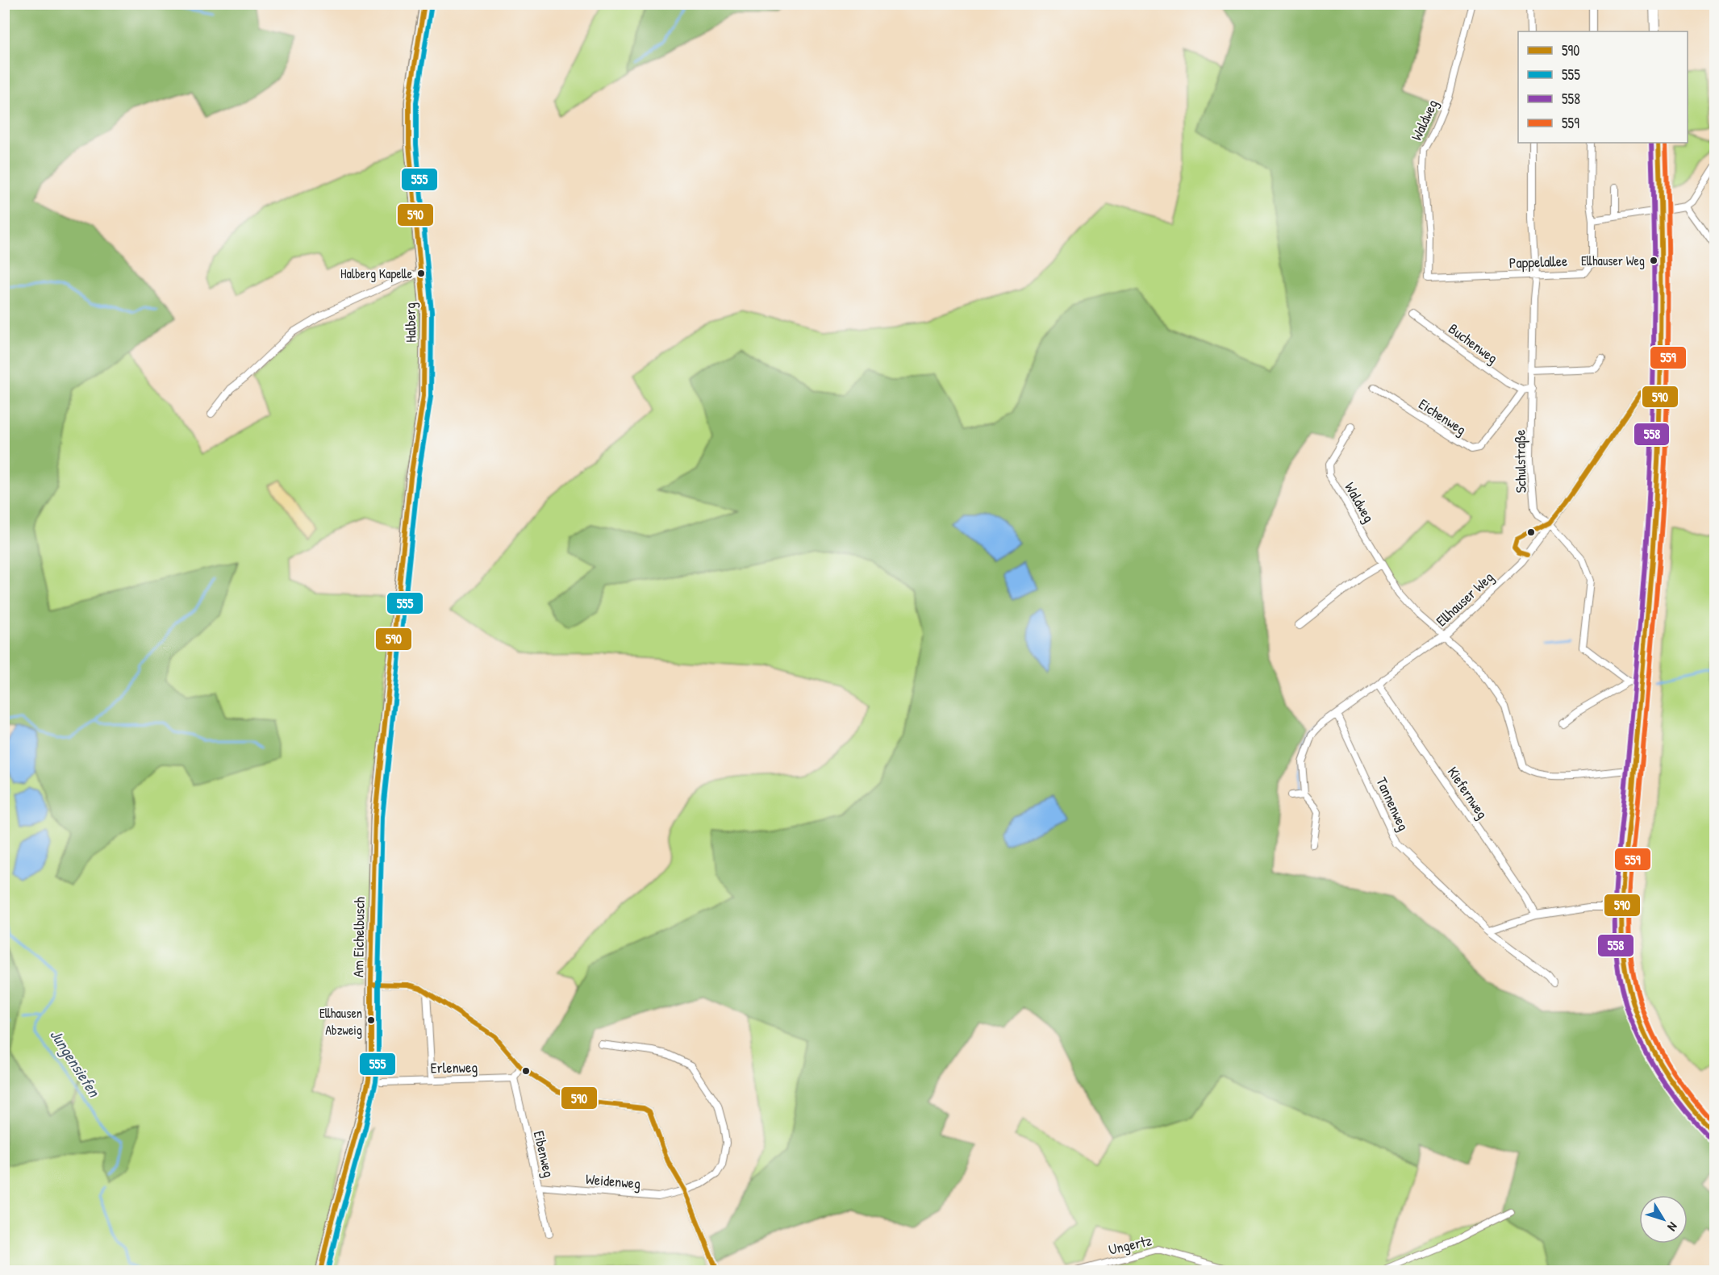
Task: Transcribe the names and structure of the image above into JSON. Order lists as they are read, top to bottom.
{
  "streets": {
    "street": [
      "Waldweg",
      "Pappelallee",
      "Halberg",
      "Buchenweg",
      "Eichenweg",
      "Schulstraße",
      "Ellhauser Weg",
      "Kiefernweg",
      "Tannenweg",
      "Am Eichelbusch",
      "Erlenweg",
      "Eibenweg",
      "Weidenweg",
      "Ungertz"
    ]
  },
  "crossings": [
    ["Waldweg", "Pappelallee"],
    ["Waldweg", "Ellhauser Weg"],
    ["Pappelallee", "Schulstraße"],
    ["Halberg", "Am Eichelbusch"],
    ["Buchenweg", "Eichenweg"],
    ["Schulstraße", "Ellhauser Weg"],
    ["Ellhauser Weg", "Kiefernweg"],
    ["Ellhauser Weg", "Tannenweg"],
    ["Erlenweg", "Eibenweg"],
    ["Eibenweg", "Weidenweg"]
  ],
  "water": ["Jungensiefen"],
  "places": ["Ellhauser Weg", "Halberg Kapelle", "Ellhausen Abzweig"],
  "lines": [
    "transit line 590",
    "transit line 555",
    "transit line 558",
    "transit line 559"
  ],
  "legend": [
    "590",
    "555",
    "558",
    "559"
  ],
  "north": "bottom right"
}
